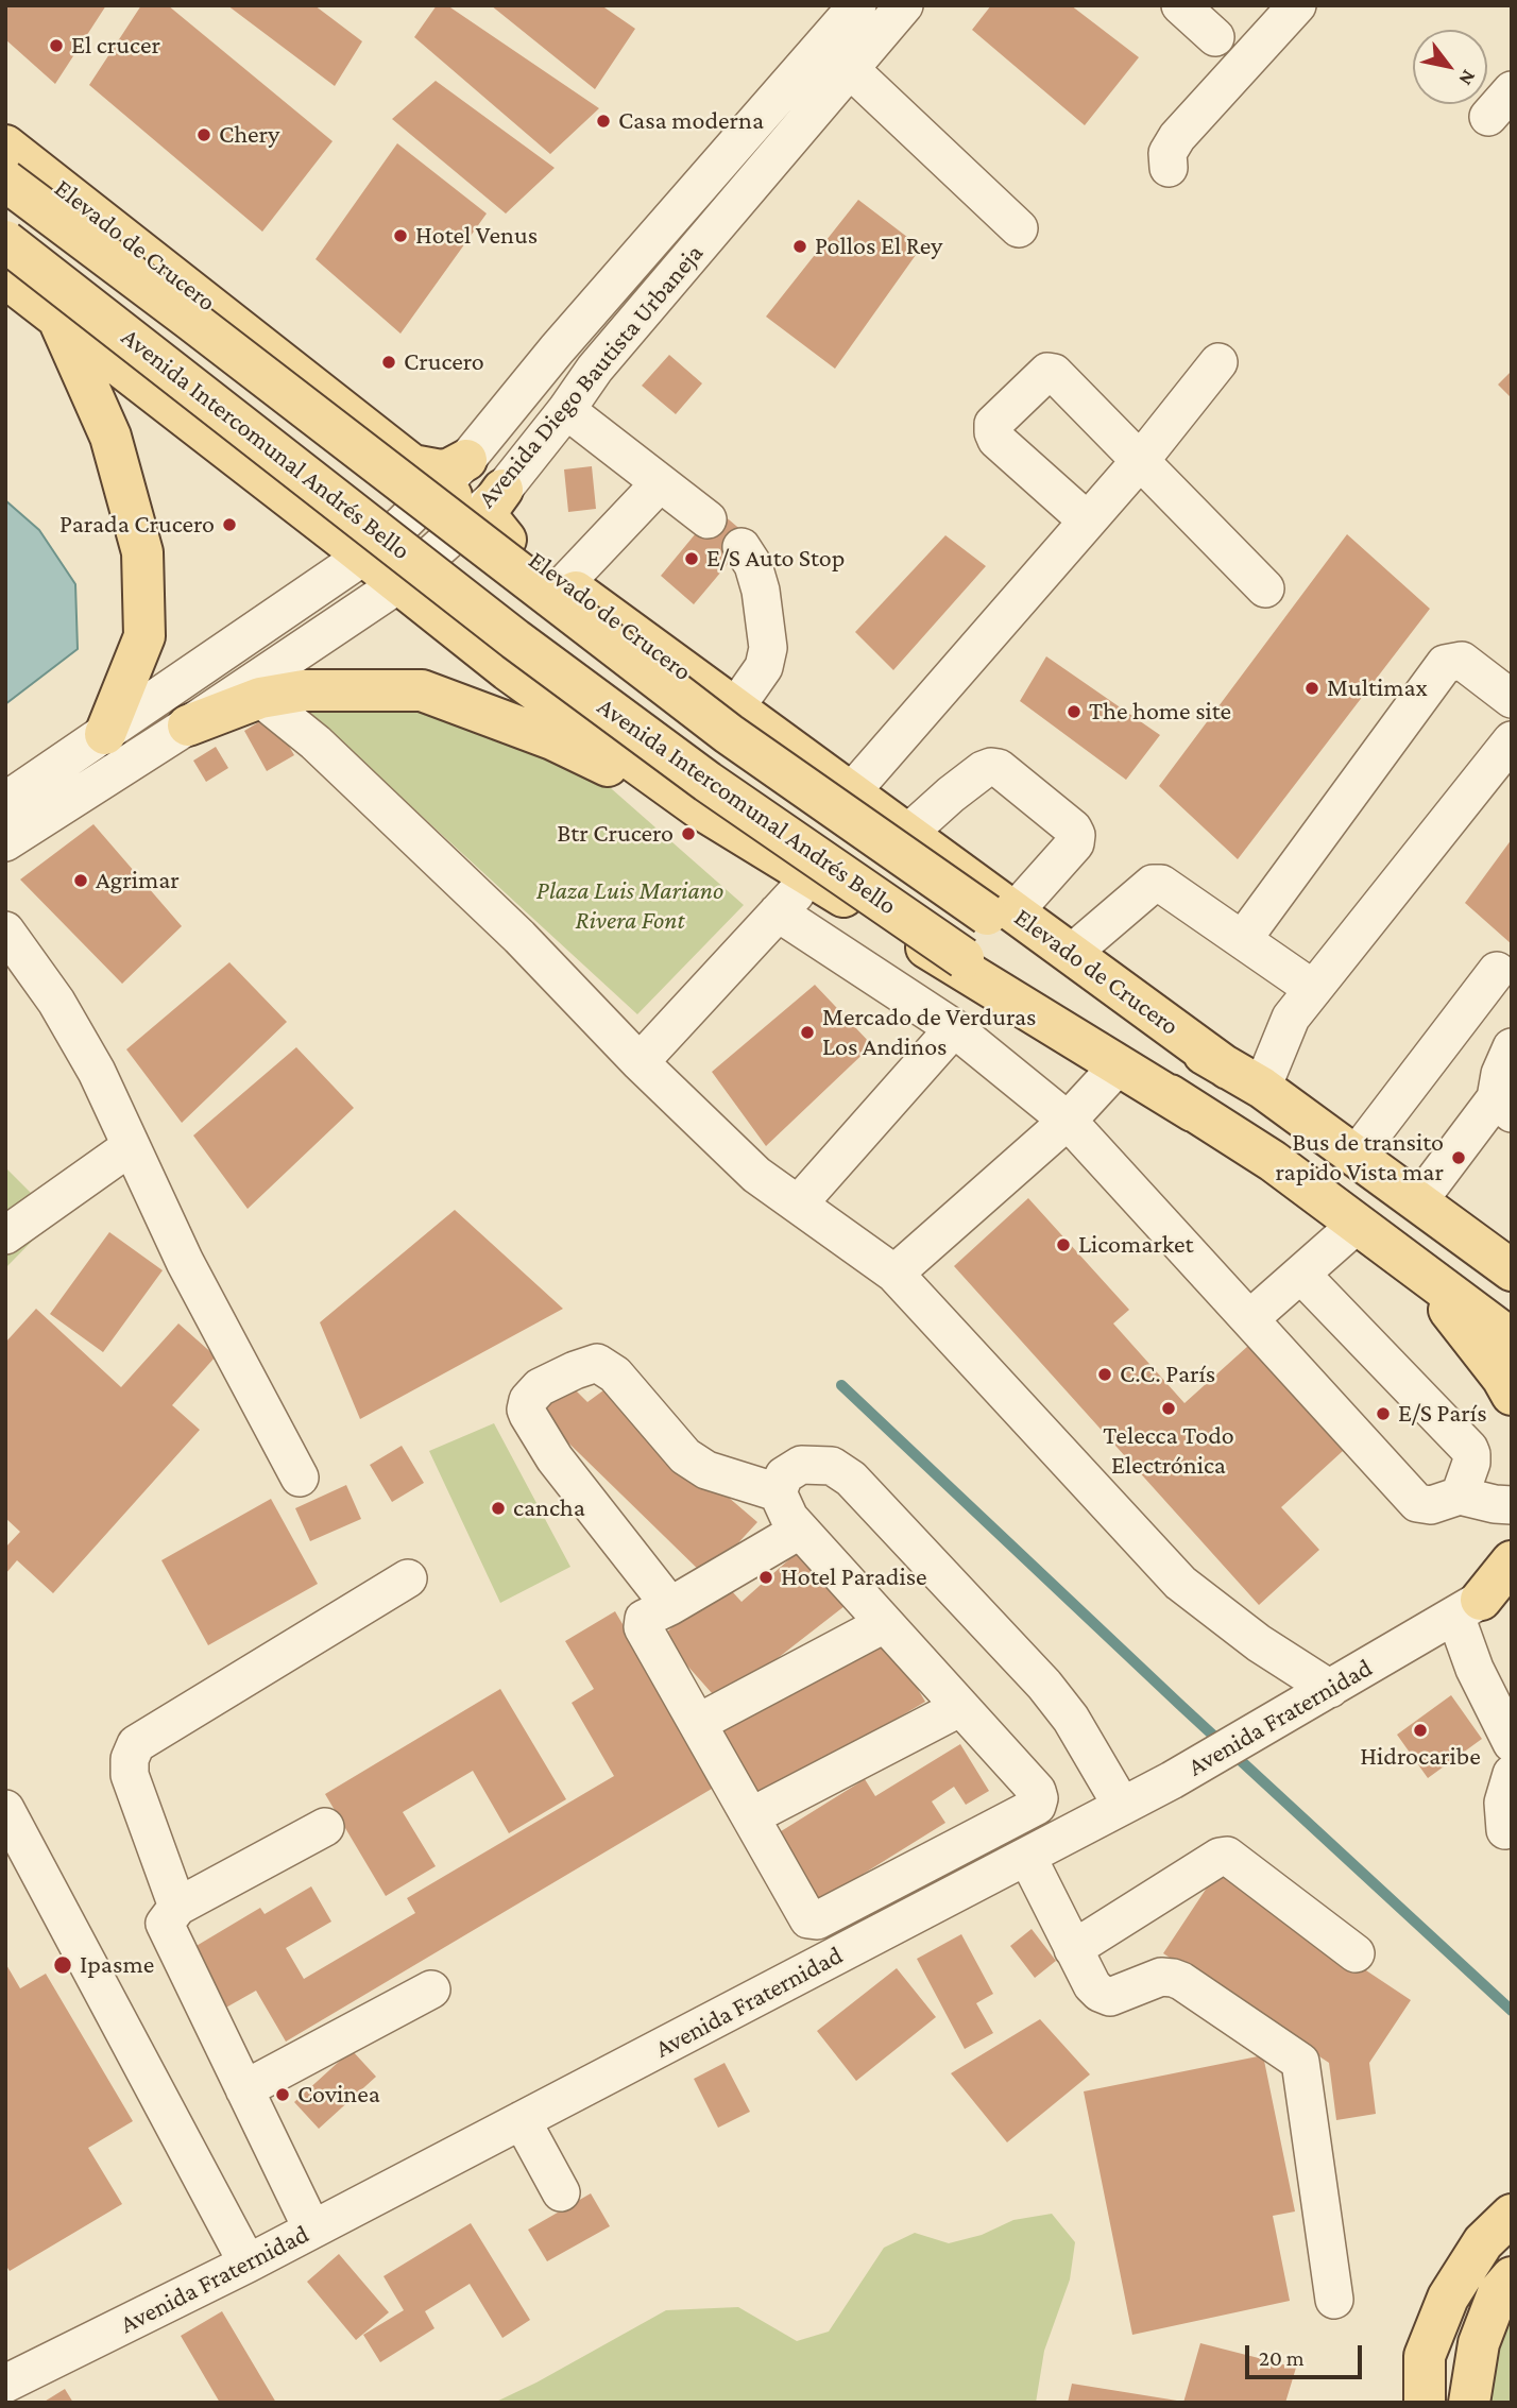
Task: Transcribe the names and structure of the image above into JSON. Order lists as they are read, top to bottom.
{
  "streets": {
    "main road": ["Elevado de Crucero", "Avenida Intercomunal Andrés Bello"],
    "street": ["Avenida Diego Bautista Urbaneja", "Avenida Fraternidad"]
  },
  "crossings": [
    ["Elevado de Crucero", "Avenida Diego Bautista Urbaneja"],
    ["Elevado de Crucero", "Avenida Intercomunal Andrés Bello"]
  ],
  "parks": ["Plaza Luis Mariano Rivera Font"],
  "places": [
    "El crucer",
    "Casa moderna",
    "Chery",
    "Hotel Venus",
    "Pollos El Rey",
    "Crucero",
    "Parada Crucero",
    "E/S Auto Stop",
    "Multimax",
    "The home site",
    "Btr Crucero",
    "Agrimar",
    "Mercado de Verduras Los Andinos",
    "Bus de transito rapido Vista mar",
    "Licomarket",
    "C.C. París",
    "Telecca Todo Electrónica",
    "E/S París",
    "cancha",
    "Hotel Paradise",
    "Hidrocaribe",
    "Ipasme",
    "Covinea"
  ],
  "scale_bar": "20 m",
  "north": "bottom right"
}
